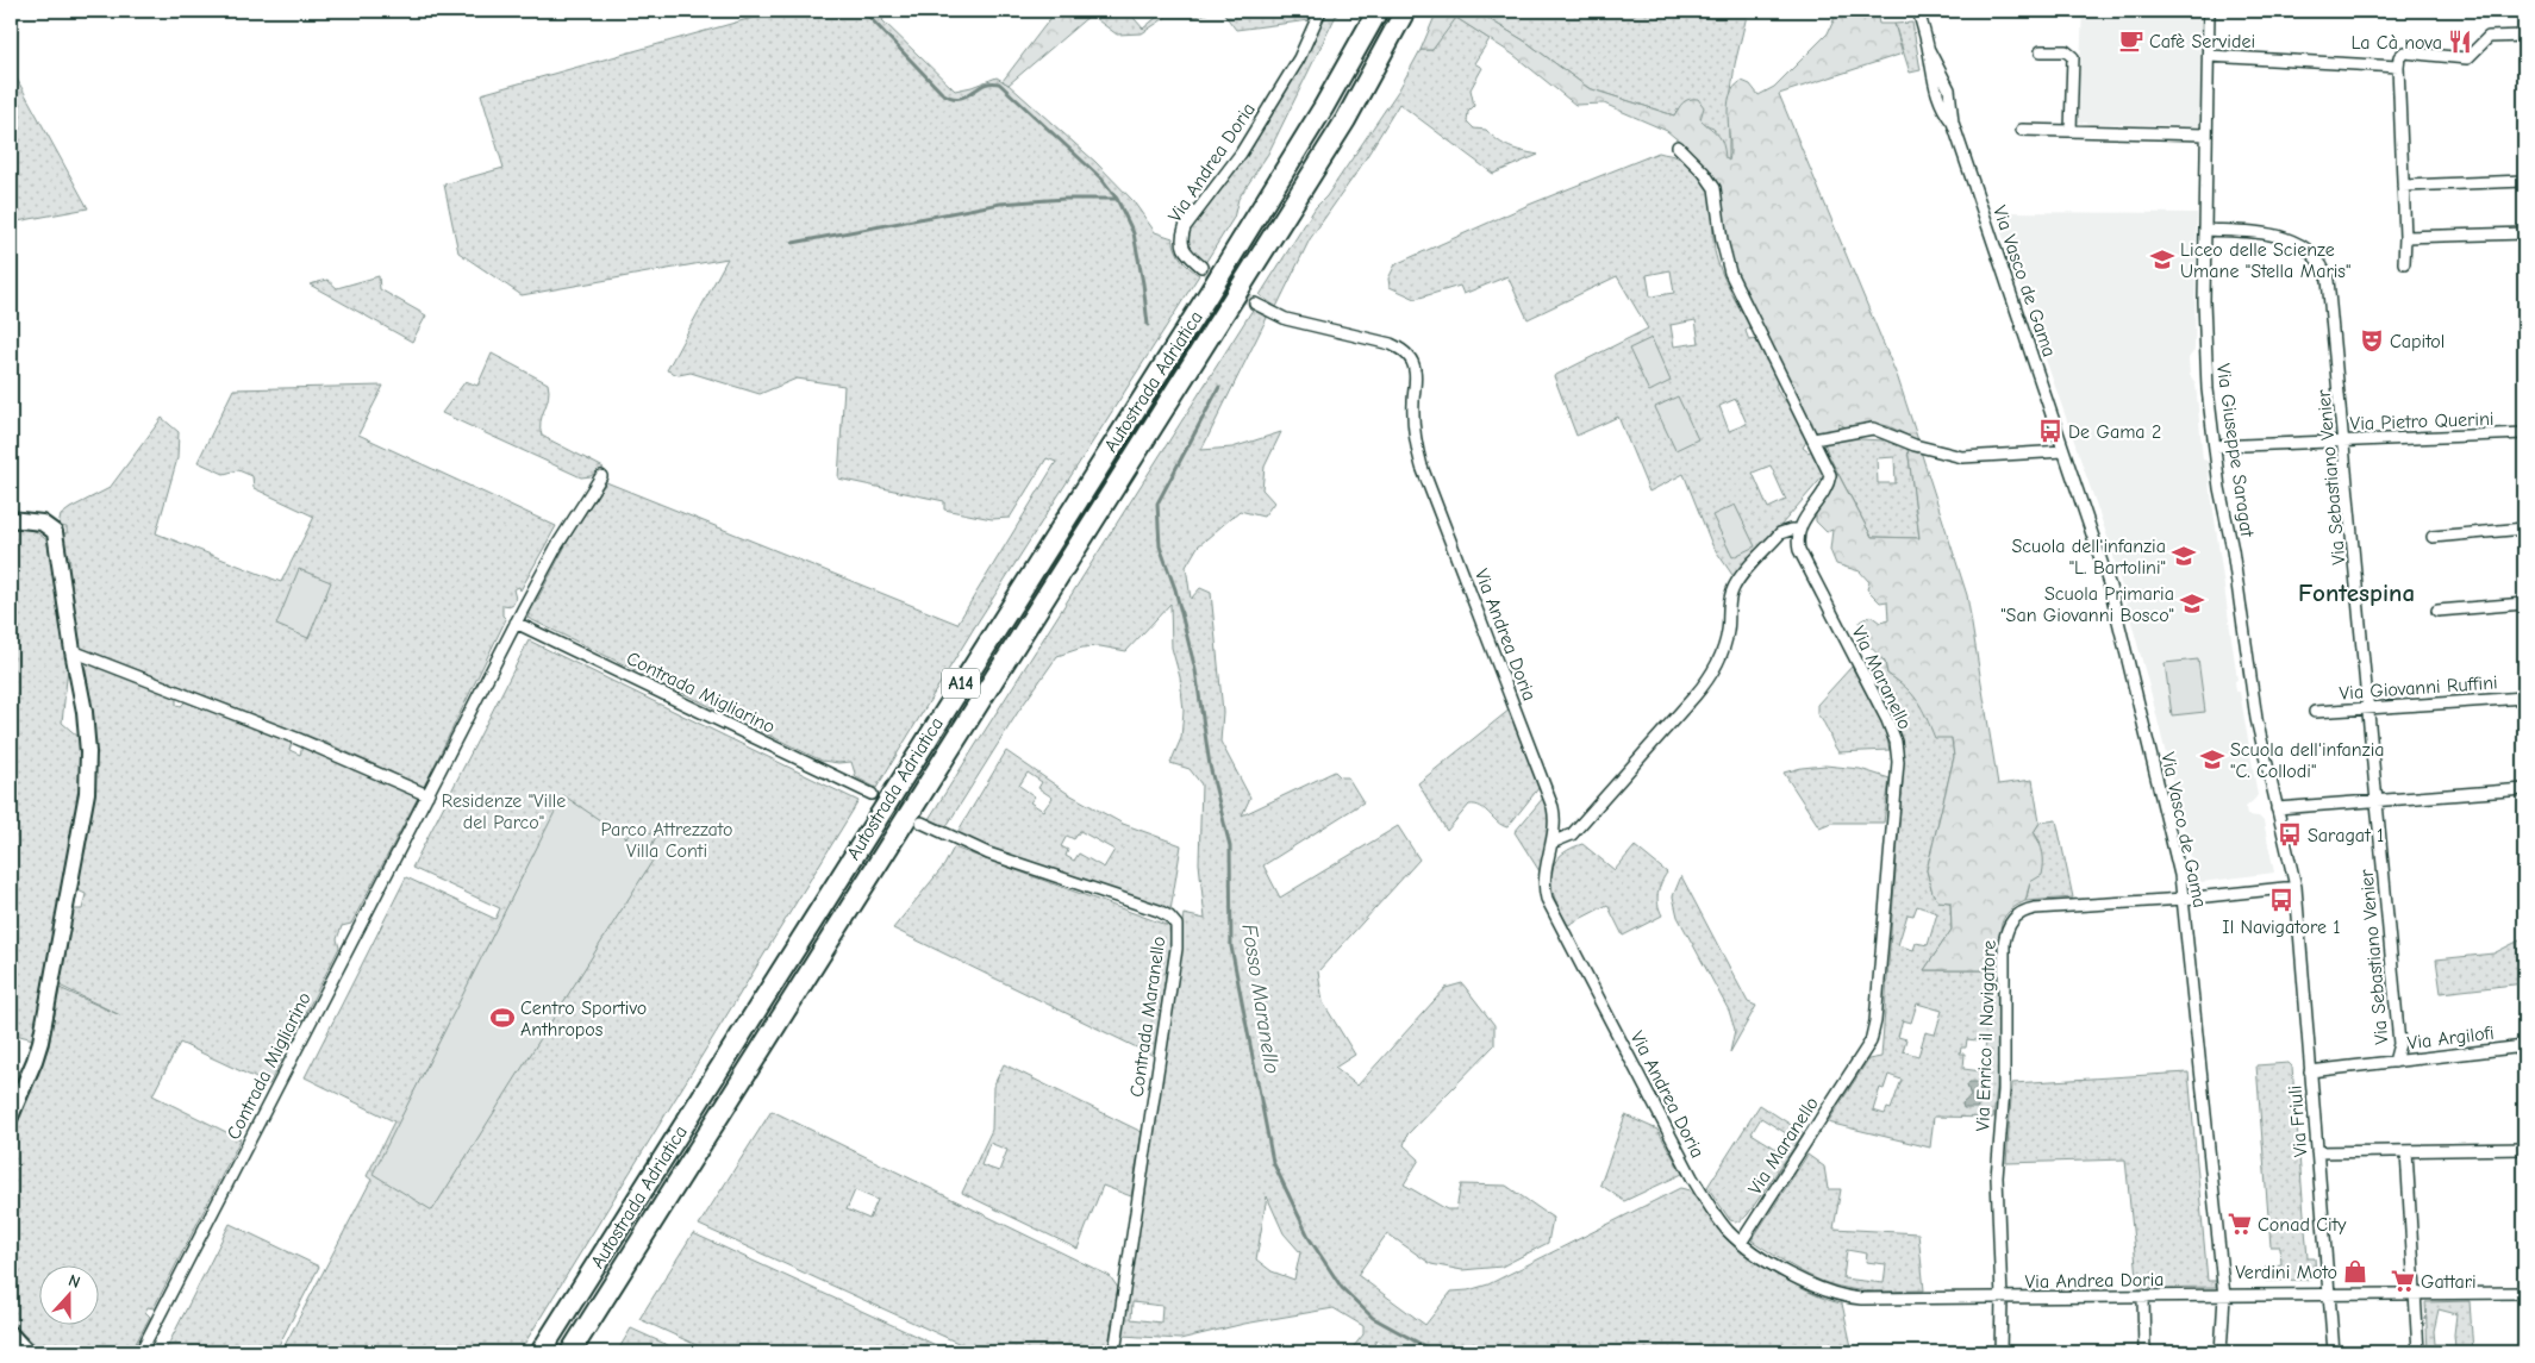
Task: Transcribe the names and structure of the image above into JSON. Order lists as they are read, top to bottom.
{
  "streets": {
    "highway": ["Autostrada Adriatica", "A14"],
    "street": [
      "Via Andrea Doria",
      "Via Vasco de Gama",
      "Via Pietro Querini",
      "Via Giuseppe Saragat",
      "Via Sebastiano Venier",
      "Via Maranello",
      "Via Giovanni Ruffini",
      "Contrada Migliarino",
      "Contrada Maranello",
      "Via Enrico il Navigatore",
      "Via Argilofi",
      "Via Friuli"
    ]
  },
  "crossings": [
    ["Via Andrea Doria", "Via Vasco de Gama"],
    ["Via Andrea Doria", "Via Maranello"],
    ["Via Andrea Doria", "Via Enrico il Navigatore"],
    ["Via Andrea Doria", "Via Friuli"],
    ["Via Vasco de Gama", "Via Enrico il Navigatore"],
    ["Via Pietro Querini", "Via Giuseppe Saragat"],
    ["Via Pietro Querini", "Via Sebastiano Venier"],
    ["Via Giuseppe Saragat", "Via Sebastiano Venier"],
    ["Via Giuseppe Saragat", "Via Enrico il Navigatore"],
    ["Via Giuseppe Saragat", "Via Friuli"],
    ["Via Sebastiano Venier", "Via Giovanni Ruffini"],
    ["Via Sebastiano Venier", "Via Argilofi"],
    ["Via Enrico il Navigatore", "Via Friuli"],
    ["Via Argilofi", "Via Friuli"]
  ],
  "districts": ["Fontespina"],
  "water": ["Fosso Maranello"],
  "parks": ["Residenze \"Ville del Parco\"", "Parco Attrezzato Villa Conti"],
  "places": {
    "cafe": ["Cafè Servidei"],
    "restaurant": ["La Cà nova"],
    "school or university": [
      "Liceo delle Scienze Umane \"Stella Maris\"",
      "Scuola dell'infanzia \"L. Bartolini\"",
      "Scuola Primaria \"San Giovanni Bosco\"",
      "Scuola dell'infanzia \"C. Collodi\""
    ],
    "theatre": ["Capitol"],
    "bus stop": ["De Gama 2", "Saragat 1", "Il Navigatore 1"],
    "sports": ["Centro Sportivo Anthropos"],
    "supermarket": ["Conad City", "Gattari"],
    "shop": ["Verdini Moto"]
  },
  "north": "top"
}
